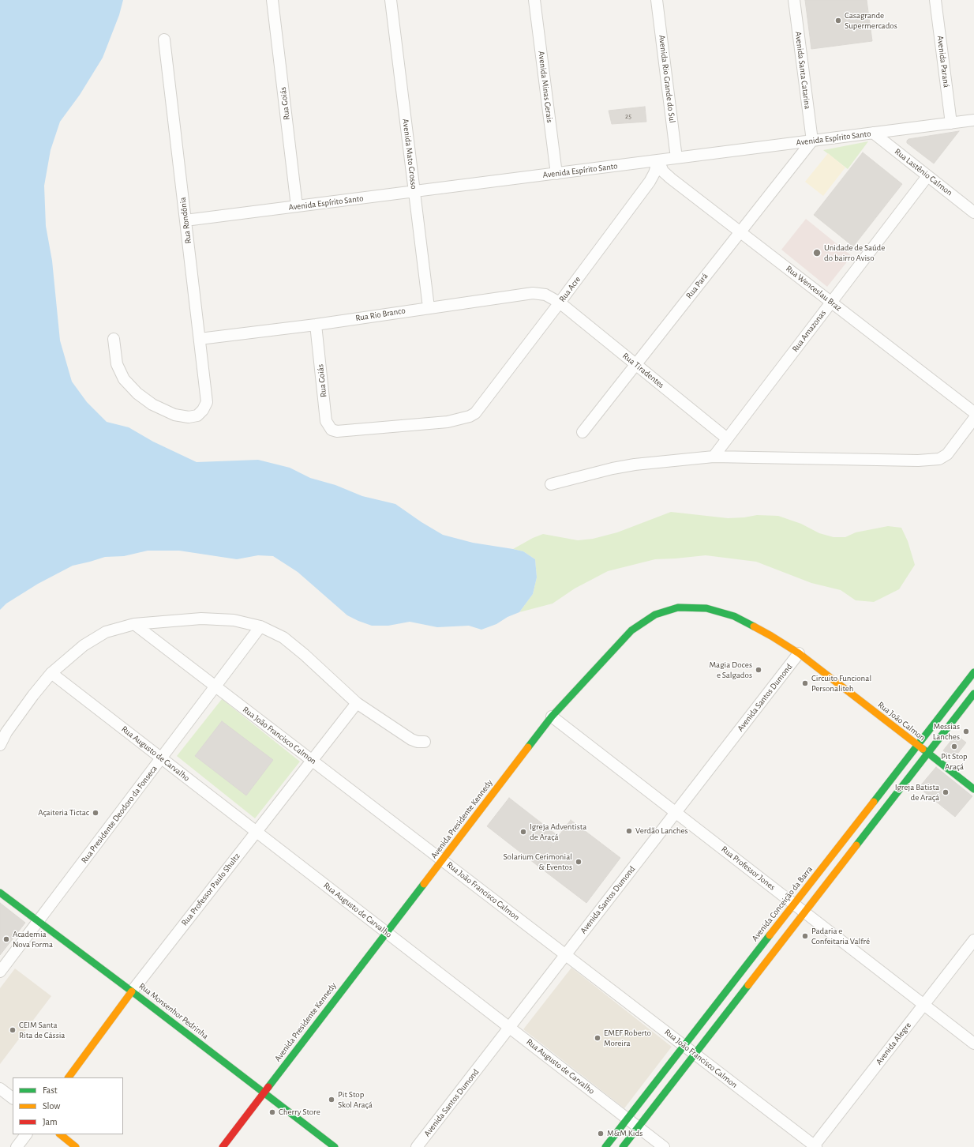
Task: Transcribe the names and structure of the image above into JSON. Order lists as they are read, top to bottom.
{
  "streets": {
    "street": [
      "Avenida Paraná",
      "Avenida Santa Catarina",
      "Avenida Rio Grande do Sul",
      "Avenida Minas Gerais",
      "Rua Goiás",
      "Avenida Espírito Santo",
      "Avenida Mato Grosso",
      "Rua Lastênio Calmon",
      "Rua Rondônia",
      "Rua Pará",
      "Rua Wenceslau Braz",
      "Rua Acre",
      "Rua Rio Branco",
      "Rua Amazonas",
      "Rua Tiradentes",
      "Avenida Santos Dumond",
      "Rua João Calmon",
      "Rua João Francisco Calmon",
      "Rua Augusto de Carvalho",
      "Rua Presidente Deodoro da Fonseca",
      "Avenida Presidente Kennedy",
      "Rua Professor Jones",
      "Rua Professor Paulo Shultz",
      "Avenida Conceição da Barra",
      "Rua Monsenhor Pedrinha",
      "Avenida Alegre"
    ]
  },
  "crossings": [
    ["Avenida Paraná", "Avenida Espírito Santo"],
    ["Avenida Santa Catarina", "Avenida Espírito Santo"],
    ["Avenida Santa Catarina", "Rua Pará"],
    ["Avenida Rio Grande do Sul", "Avenida Espírito Santo"],
    ["Avenida Minas Gerais", "Avenida Espírito Santo"],
    ["Rua Goiás", "Avenida Espírito Santo"],
    ["Rua Goiás", "Rua Acre"],
    ["Rua Goiás", "Rua Rio Branco"],
    ["Avenida Espírito Santo", "Avenida Mato Grosso"],
    ["Avenida Espírito Santo", "Rua Lastênio Calmon"],
    ["Avenida Espírito Santo", "Rua Rondônia"],
    ["Avenida Espírito Santo", "Rua Pará"],
    ["Avenida Espírito Santo", "Rua Wenceslau Braz"],
    ["Avenida Espírito Santo", "Rua Acre"],
    ["Avenida Mato Grosso", "Rua Rio Branco"],
    ["Rua Lastênio Calmon", "Rua Amazonas"],
    ["Rua Rondônia", "Rua Rio Branco"],
    ["Rua Pará", "Rua Wenceslau Braz"],
    ["Rua Pará", "Rua Tiradentes"],
    ["Rua Wenceslau Braz", "Rua Acre"],
    ["Rua Wenceslau Braz", "Rua Amazonas"],
    ["Rua Acre", "Rua Rio Branco"],
    ["Rua Acre", "Rua Tiradentes"],
    ["Rua Rio Branco", "Rua Tiradentes"],
    ["Rua Amazonas", "Rua Tiradentes"],
    ["Avenida Santos Dumond", "Rua João Calmon"],
    ["Avenida Santos Dumond", "Rua João Francisco Calmon"],
    ["Avenida Santos Dumond", "Rua Augusto de Carvalho"],
    ["Avenida Santos Dumond", "Rua Professor Jones"],
    ["Rua João Calmon", "Avenida Presidente Kennedy"],
    ["Rua João Calmon", "Avenida Conceição da Barra"],
    ["Rua João Francisco Calmon", "Rua Presidente Deodoro da Fonseca"],
    ["Rua João Francisco Calmon", "Avenida Presidente Kennedy"],
    ["Rua João Francisco Calmon", "Rua Professor Paulo Shultz"],
    ["Rua João Francisco Calmon", "Avenida Conceição da Barra"],
    ["Rua João Francisco Calmon", "Avenida Alegre"],
    ["Rua Augusto de Carvalho", "Rua Presidente Deodoro da Fonseca"],
    ["Rua Augusto de Carvalho", "Avenida Presidente Kennedy"],
    ["Rua Augusto de Carvalho", "Rua Professor Paulo Shultz"],
    ["Rua Augusto de Carvalho", "Avenida Conceição da Barra"],
    ["Rua Presidente Deodoro da Fonseca", "Rua Monsenhor Pedrinha"],
    ["Avenida Presidente Kennedy", "Rua Professor Jones"],
    ["Avenida Presidente Kennedy", "Rua Monsenhor Pedrinha"],
    ["Rua Professor Jones", "Avenida Conceição da Barra"],
    ["Rua Professor Jones", "Avenida Alegre"],
    ["Rua Professor Paulo Shultz", "Rua Monsenhor Pedrinha"]
  ],
  "places": [
    "Casagrande Supermercados",
    "Unidade de Saúde do bairro Aviso",
    "Magia Doces e Salgados",
    "Circuito Funcional Personaliteh",
    "Messias Lanches",
    "Pit Stop Araçá",
    "Igreja Batista de Araçá",
    "Açaiteria Tictac",
    "Verdão Lanches",
    "Igreja Adventista de Araçá",
    "Solarium Cerimonial & Eventos",
    "Padaria e Confeitaria Valfré",
    "Academia Nova Forma",
    "CEIM Santa Rita de Cássia",
    "EMEF Roberto Moreira",
    "Pit Stop Skol Araçá",
    "Cherry Store",
    "M&M Kids"
  ],
  "house_numbers": ["25"],
  "legend": ["Fast", "Slow", "Jam"]
}
